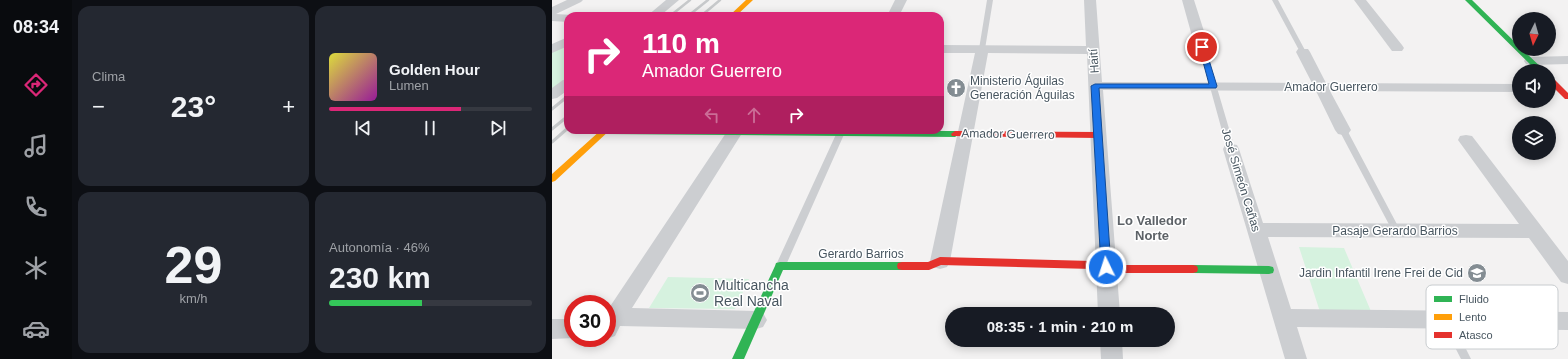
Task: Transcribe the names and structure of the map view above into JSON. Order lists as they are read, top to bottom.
{
  "streets": {
    "street": [
      "Haití",
      "Amador Guerrero",
      "José Simeón Cañas",
      "Pasaje Gerardo Barrios",
      "Gerardo Barrios"
    ]
  },
  "crossings": [
    ["Haití", "Amador Guerrero"],
    ["Amador Guerrero", "José Simeón Cañas"],
    ["José Simeón Cañas", "Pasaje Gerardo Barrios"]
  ],
  "districts": ["Lo Valledor Norte"],
  "places": {
    "church": ["Ministerio Águilas Generación Águilas"],
    "school or university": ["Jardin Infantil Irene Frei de Cid"],
    "sports": ["Multicancha Real Naval"]
  },
  "legend": ["Fluido", "Lento", "Atasco"],
  "north": "bottom",
  "page": {
    "tabs": "08:34",
    "tile": [
      "Clima",
      ["29", "km/h"],
      ["Autonomía · 46%", "230 km"]
    ],
    "turn": ["110 m", "Amador Guerrero"],
    "song": ["Golden Hour", "Lumen"],
    "heat": ["−", "23°", "+"],
    "limit": "30",
    "trip": "08:35 · 1 min · 210 m"
  }
}
